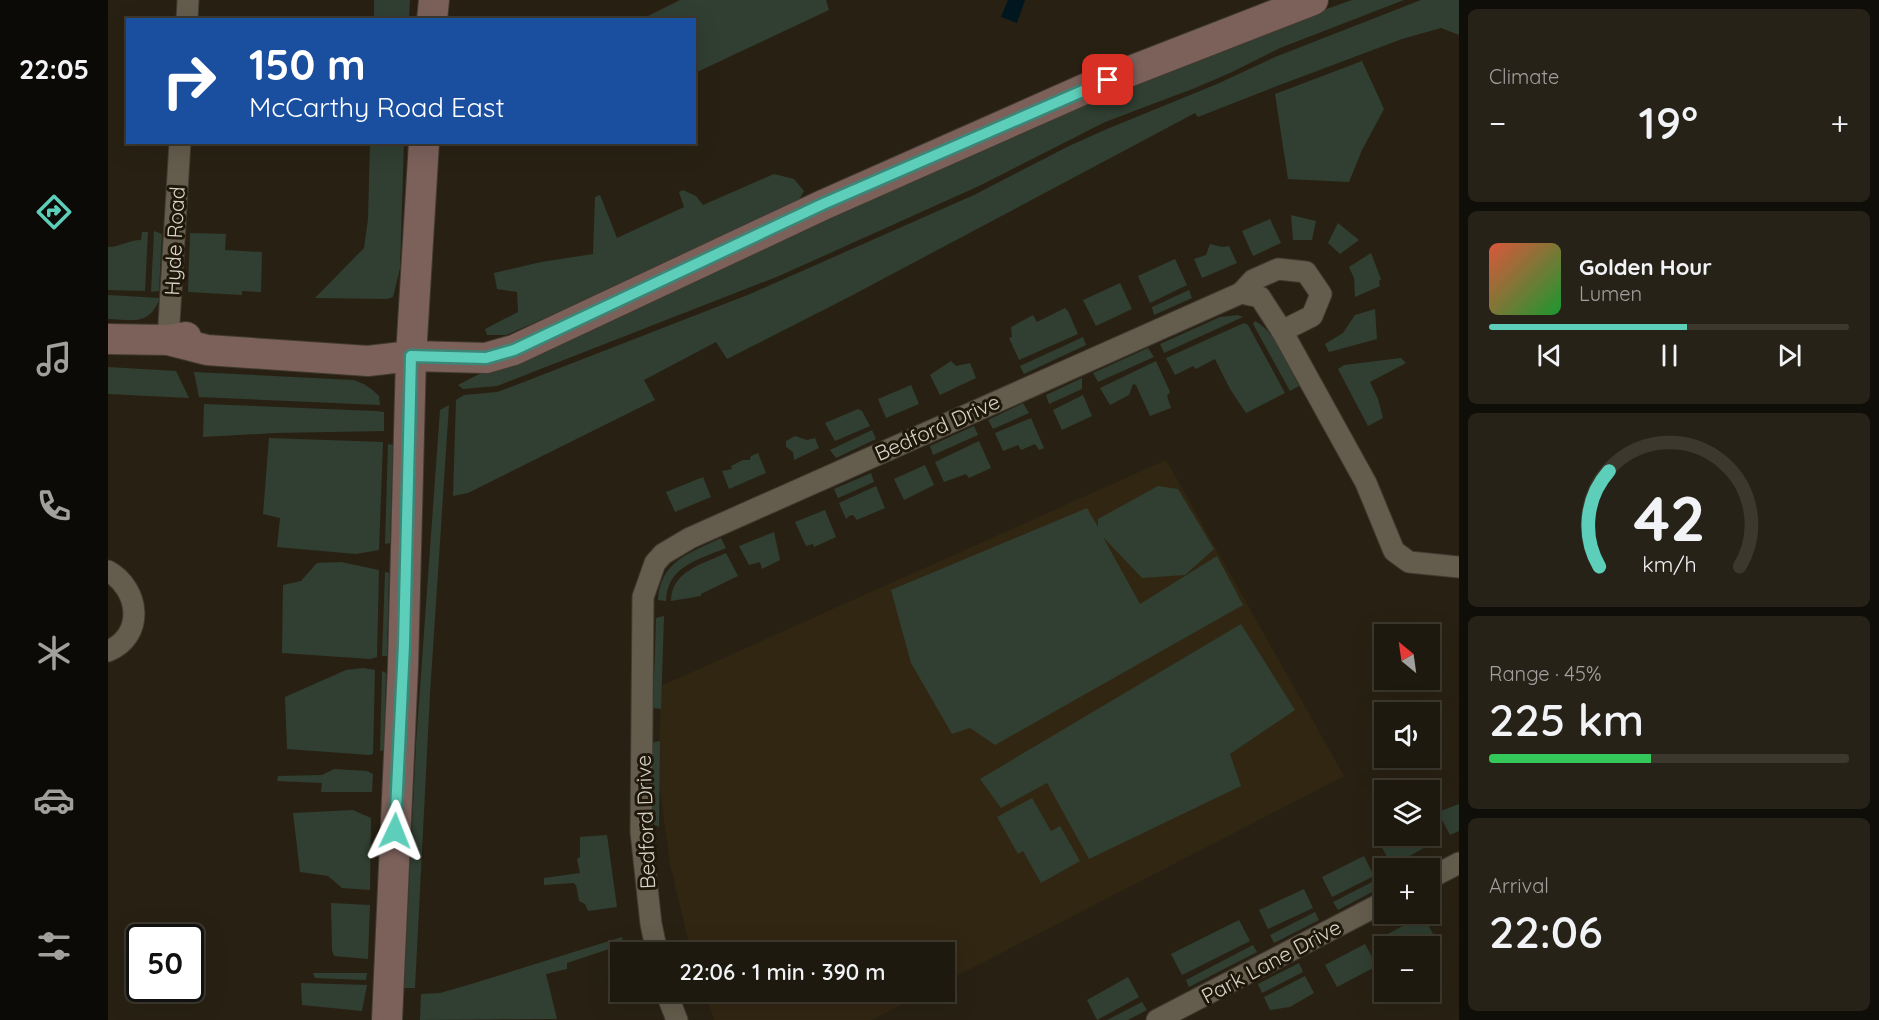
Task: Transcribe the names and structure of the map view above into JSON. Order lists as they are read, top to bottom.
{
  "streets": {
    "street": ["Hyde Road", "Bedford Drive", "Park Lane Drive"]
  },
  "north": "top left",
  "page": {
    "tabs": "22:05",
    "tile": [
      "Climate",
      ["Range · 45%", "225 km"],
      ["Arrival", "22:06"]
    ],
    "turn": ["150 m", "McCarthy Road East"],
    "heat": ["−", "19°", "+"],
    "song": ["Golden Hour", "Lumen"],
    "map_buttons": ["+", "−"],
    "limit": "50",
    "trip": "22:06 · 1 min · 390 m",
    "gauge": ["42", "km/h"]
  }
}
